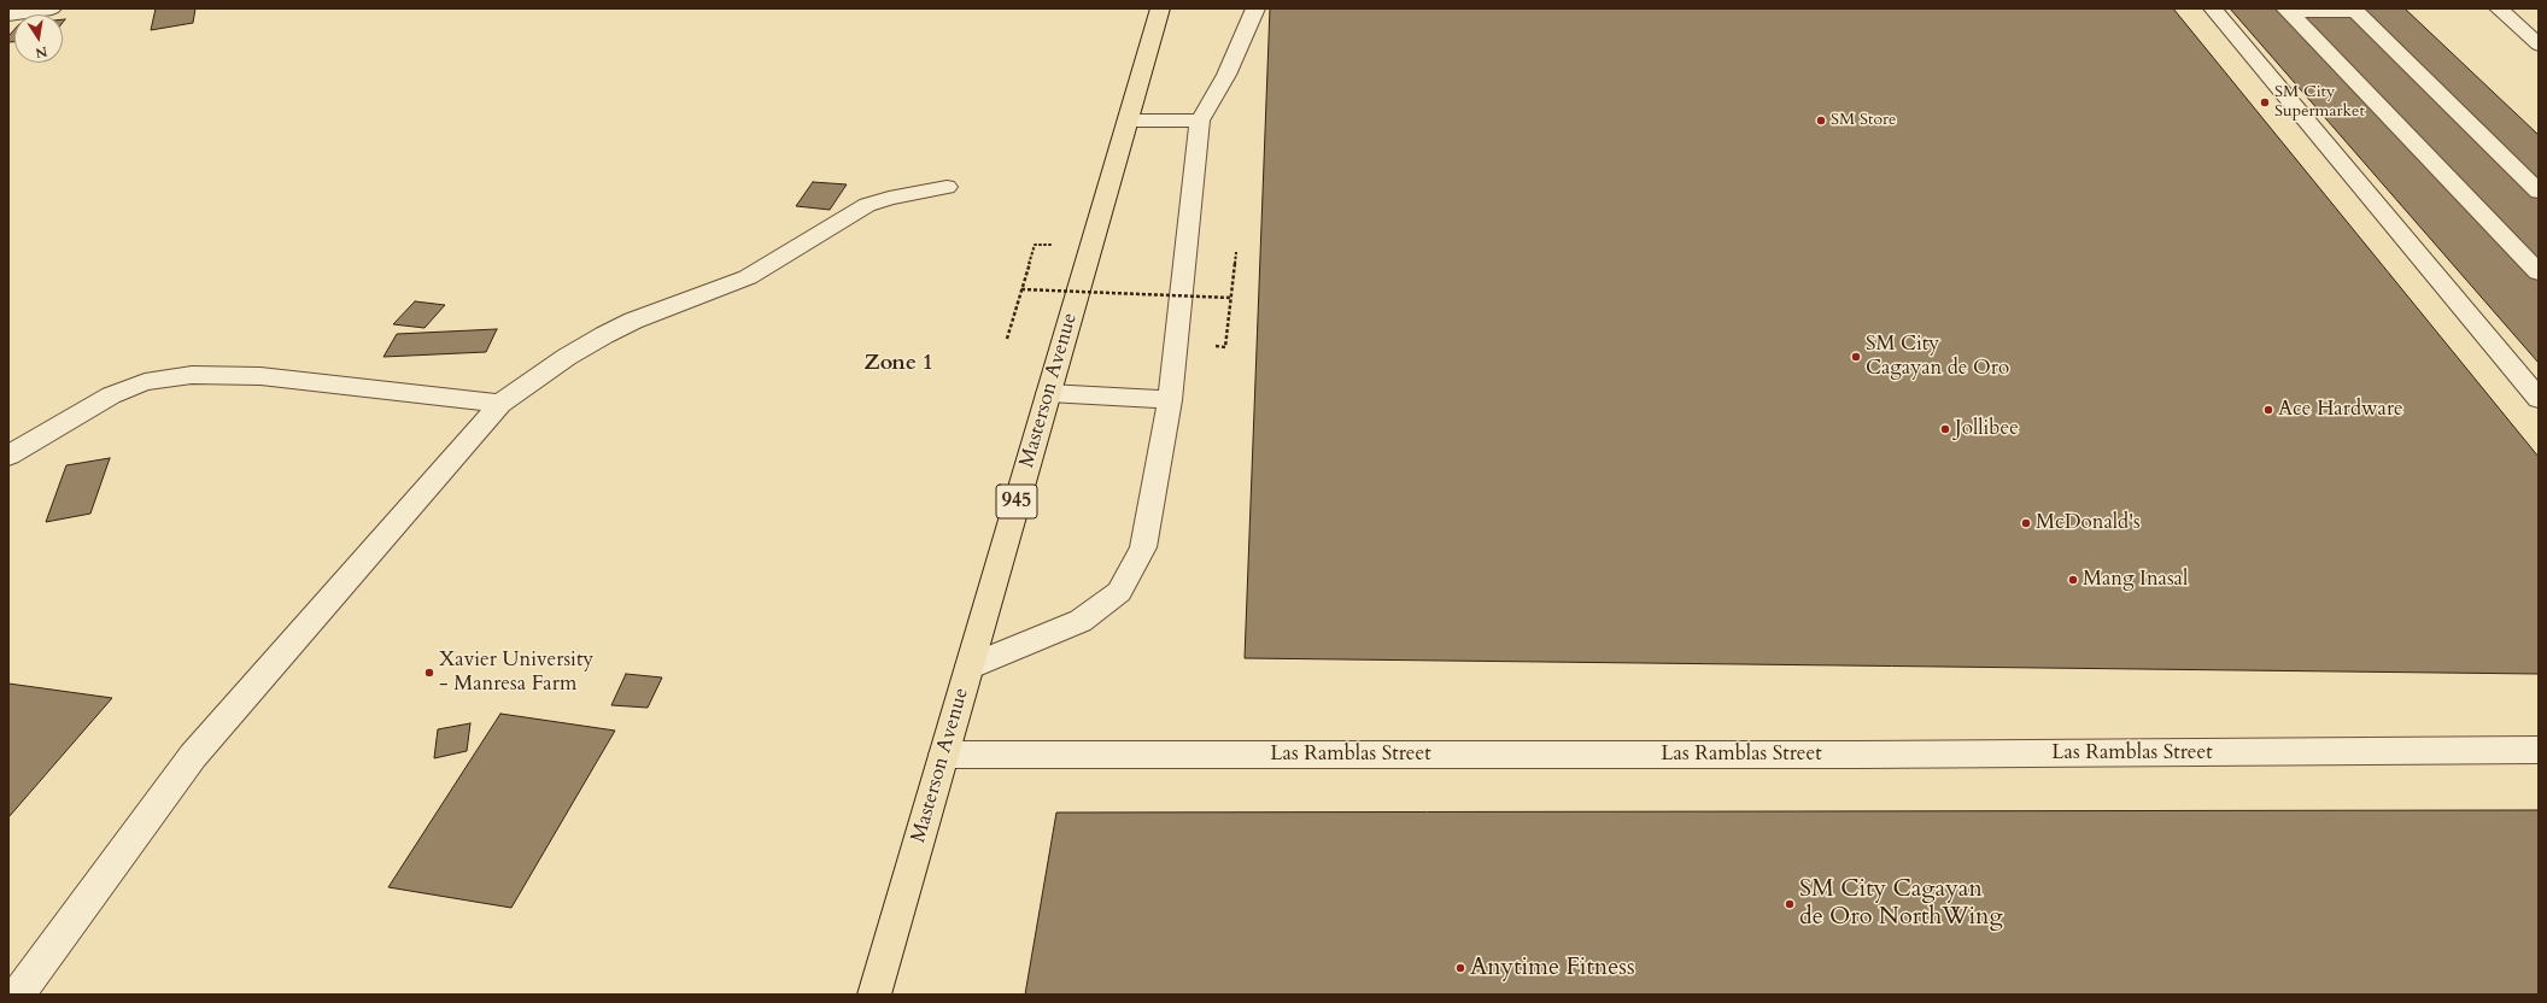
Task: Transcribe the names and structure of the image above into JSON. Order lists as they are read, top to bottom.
{
  "streets": {
    "main road": ["Masterson Avenue", "945"],
    "street": ["Las Ramblas Street"]
  },
  "crossings": [
    ["Masterson Avenue", "Las Ramblas Street"]
  ],
  "districts": ["Zone 1"],
  "places": [
    "SM City Supermarket",
    "SM Store",
    "SM City Cagayan de Oro",
    "Ace Hardware",
    "Jollibee",
    "McDonald's",
    "Mang Inasal",
    "Xavier University - Manresa Farm",
    "SM City Cagayan de Oro NorthWing",
    "Anytime Fitness"
  ],
  "north": "bottom"
}
